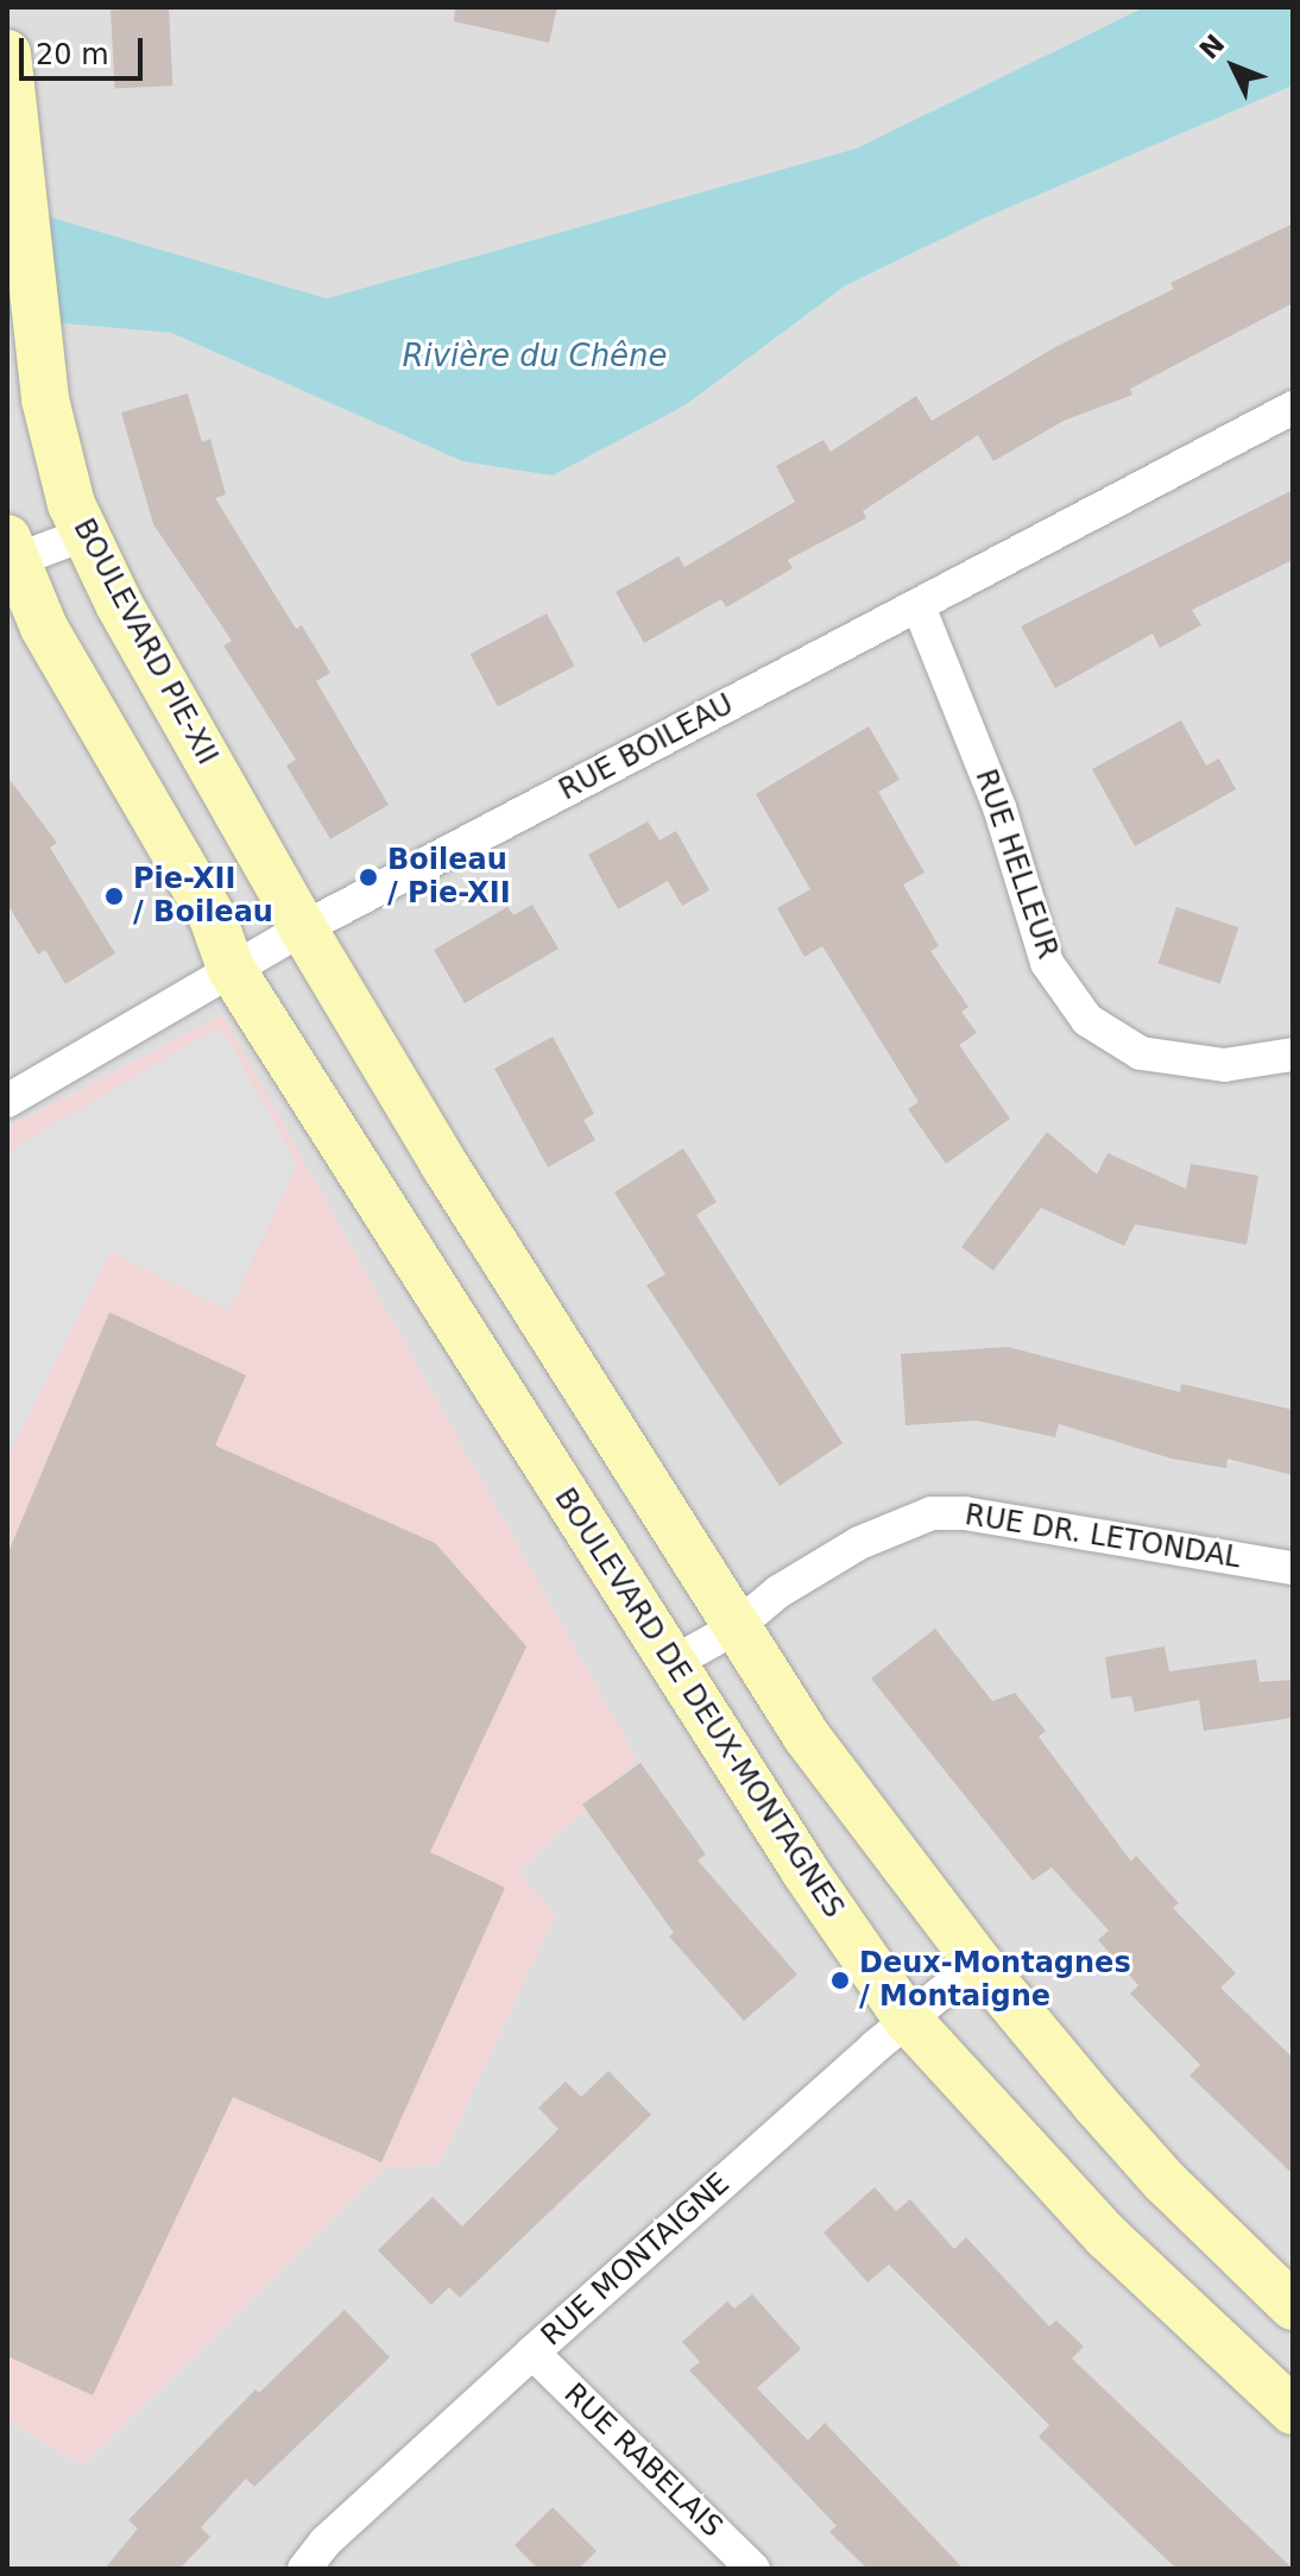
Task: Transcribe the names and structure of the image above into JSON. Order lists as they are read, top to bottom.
{
  "streets": {
    "street": [
      "BOULEVARD PIE-XII",
      "RUE BOILEAU",
      "RUE HELLEUR",
      "RUE DR. LETONDAL",
      "BOULEVARD DE DEUX-MONTAGNES",
      "RUE MONTAIGNE",
      "RUE RABELAIS"
    ]
  },
  "crossings": [
    ["BOULEVARD PIE-XII", "RUE BOILEAU"],
    ["RUE BOILEAU", "RUE HELLEUR"],
    ["RUE BOILEAU", "BOULEVARD DE DEUX-MONTAGNES"],
    ["RUE DR. LETONDAL", "BOULEVARD DE DEUX-MONTAGNES"],
    ["BOULEVARD DE DEUX-MONTAGNES", "RUE MONTAIGNE"],
    ["RUE MONTAIGNE", "RUE RABELAIS"]
  ],
  "water": ["Rivière du Chêne"],
  "places": ["Boileau / Pie-XII", "Pie-XII / Boileau", "Deux-Montagnes / Montaigne"],
  "scale_bar": "20 m",
  "north": "top left"
}
